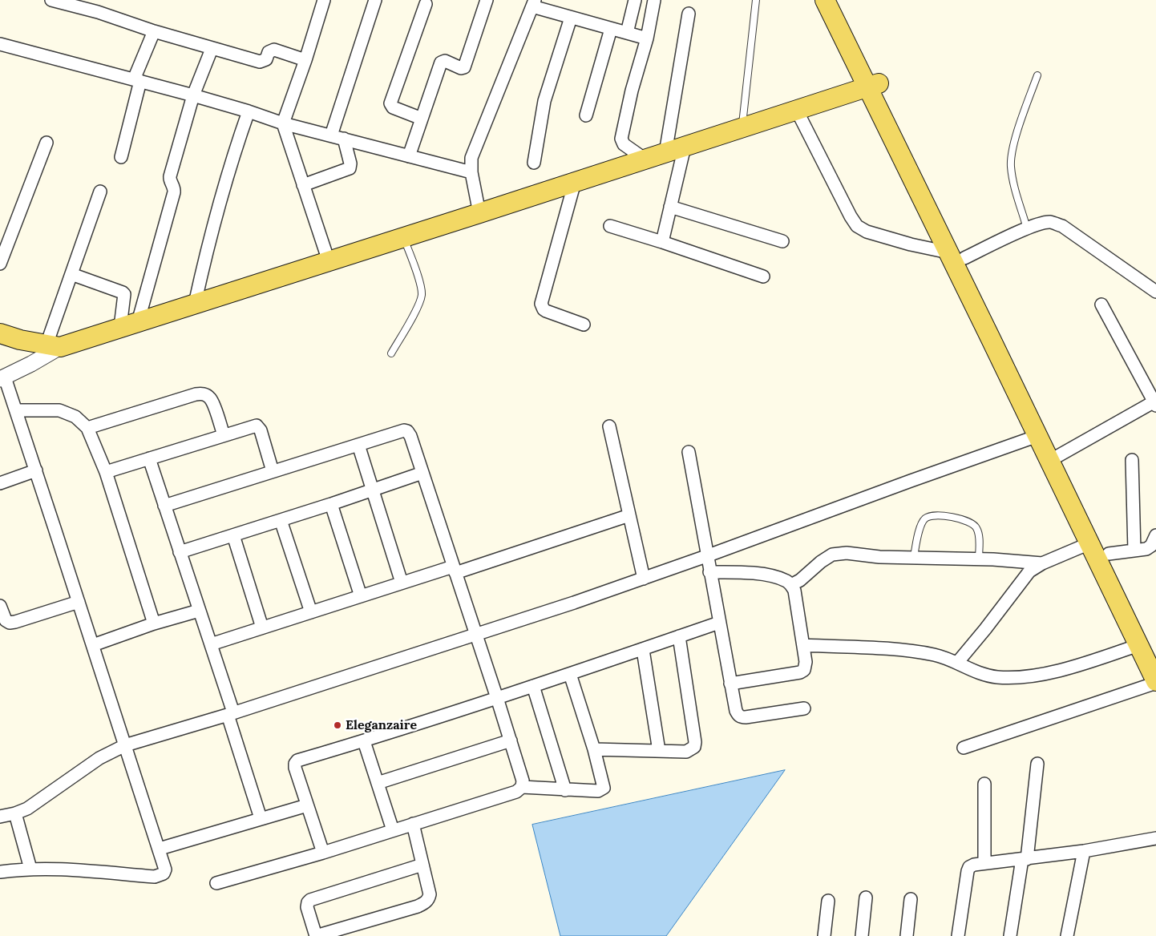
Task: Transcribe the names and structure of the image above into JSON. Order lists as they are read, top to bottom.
{
  "places": ["Eleganzaire"]
}
